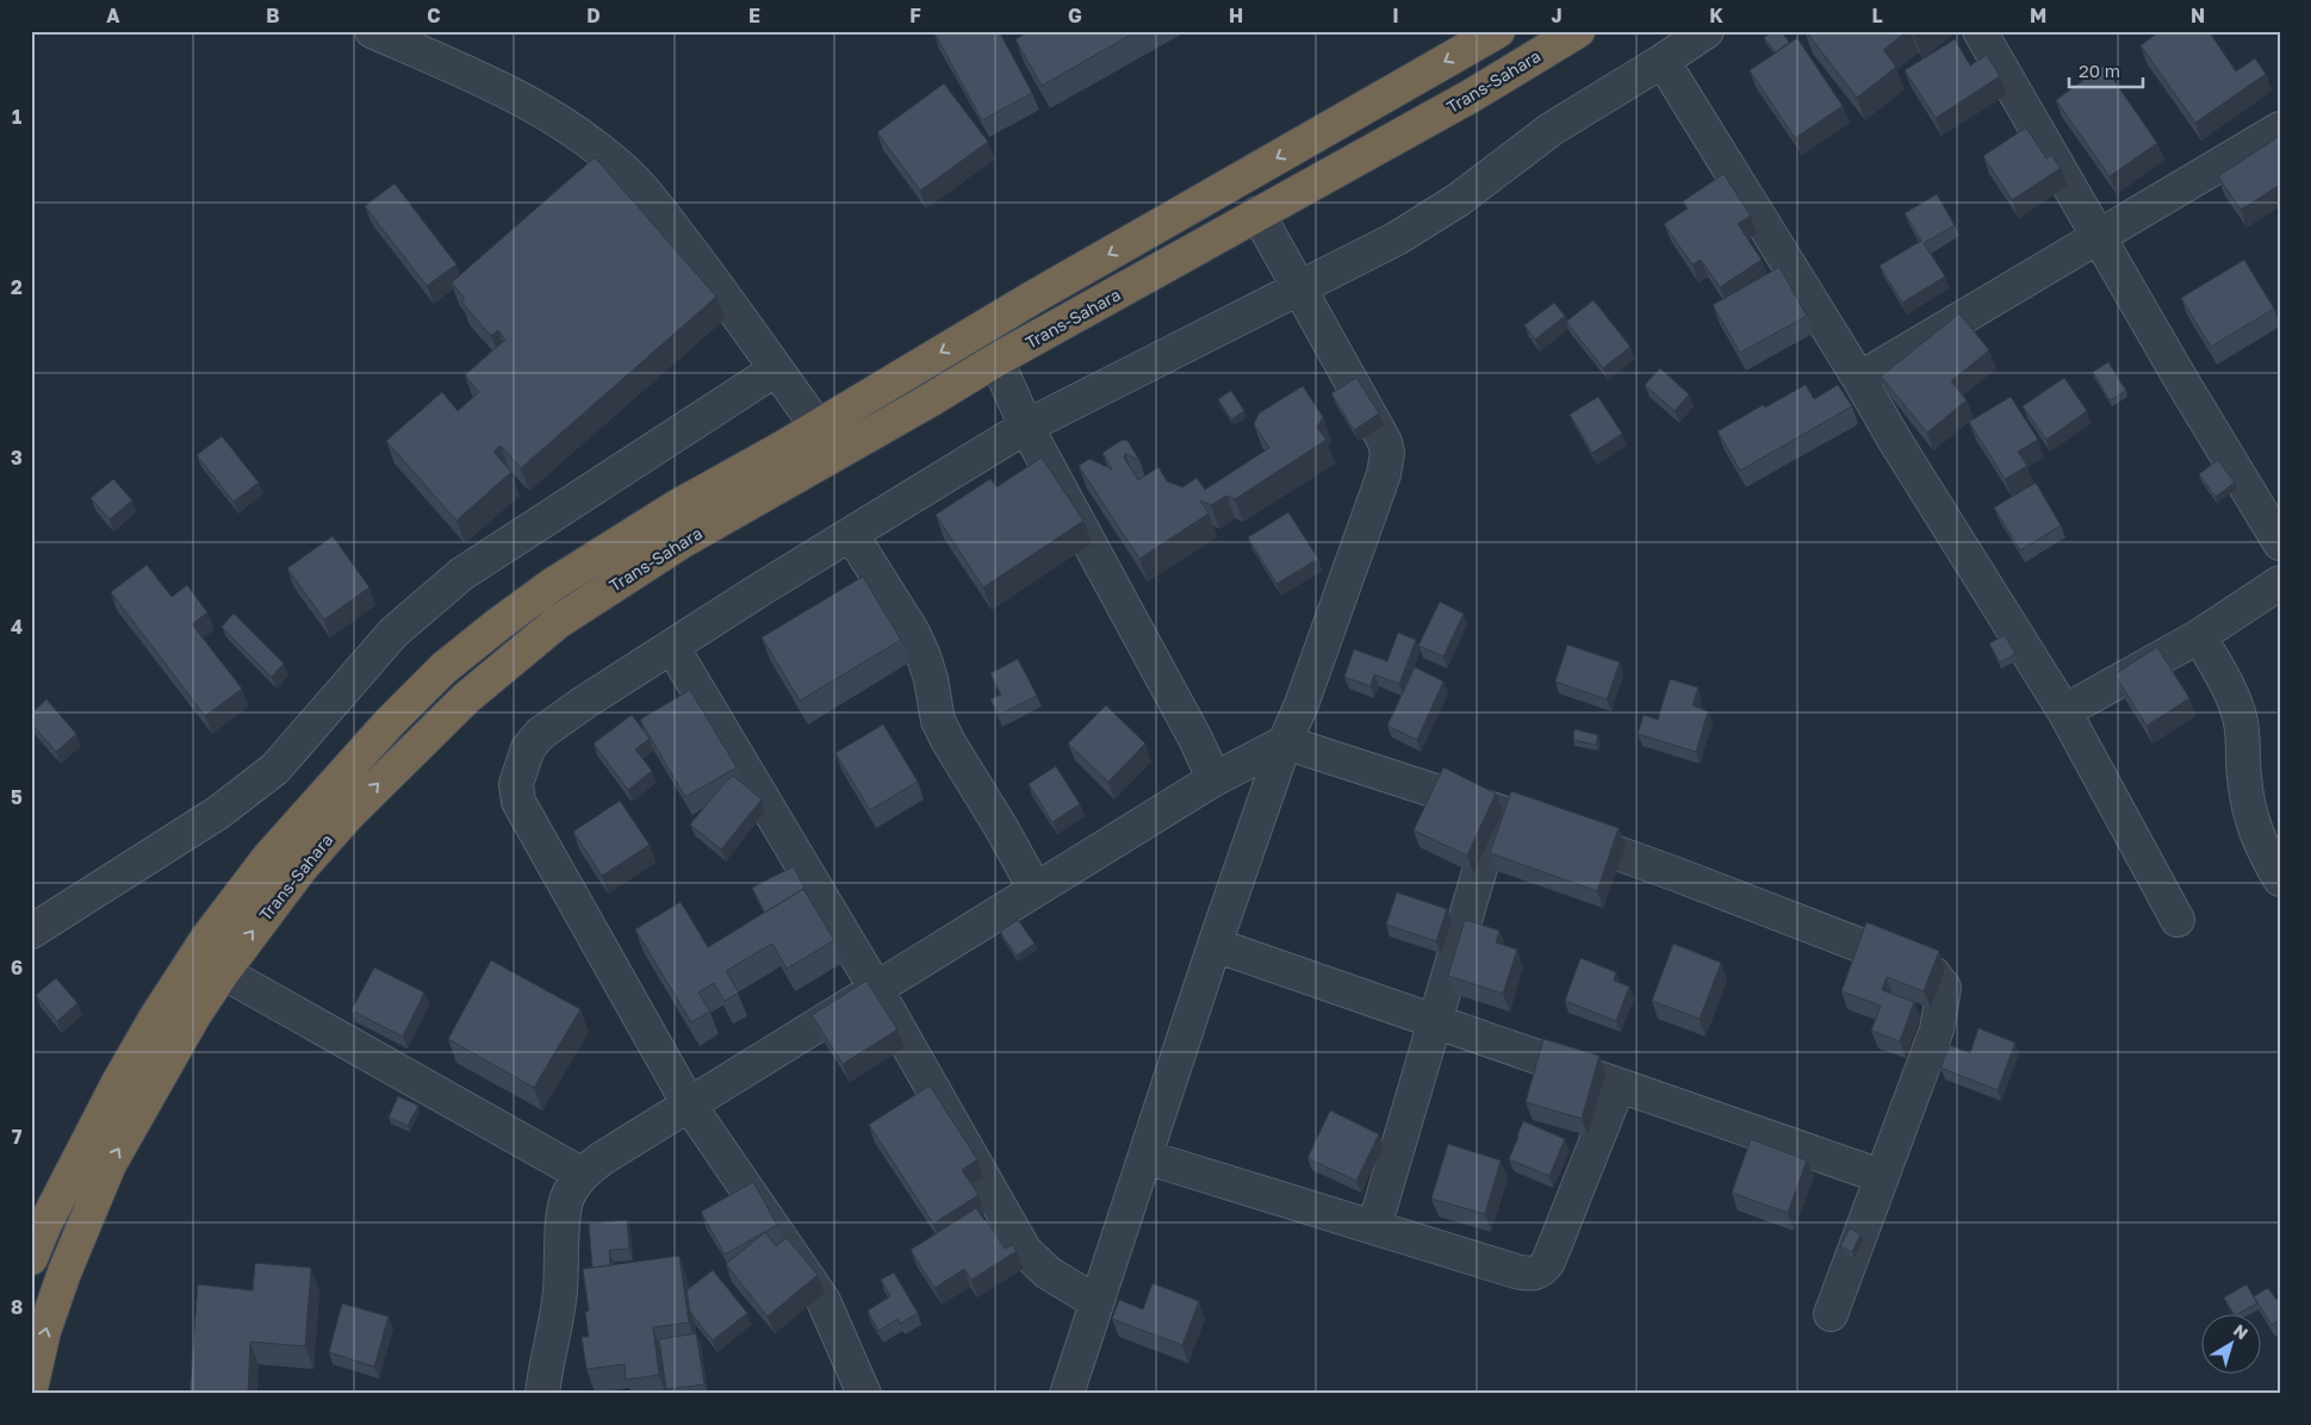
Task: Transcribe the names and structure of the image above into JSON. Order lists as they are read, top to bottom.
{
  "streets": {
    "highway": ["Trans-Sahara"]
  },
  "scale_bar": "20 m",
  "north": "top right",
  "grid": {
    "columns": [
      "A",
      "B",
      "C",
      "D",
      "E",
      "F",
      "G",
      "H",
      "I",
      "J",
      "K",
      "L",
      "M",
      "N"
    ],
    "rows": [
      "1",
      "2",
      "3",
      "4",
      "5",
      "6",
      "7",
      "8"
    ]
  }
}
